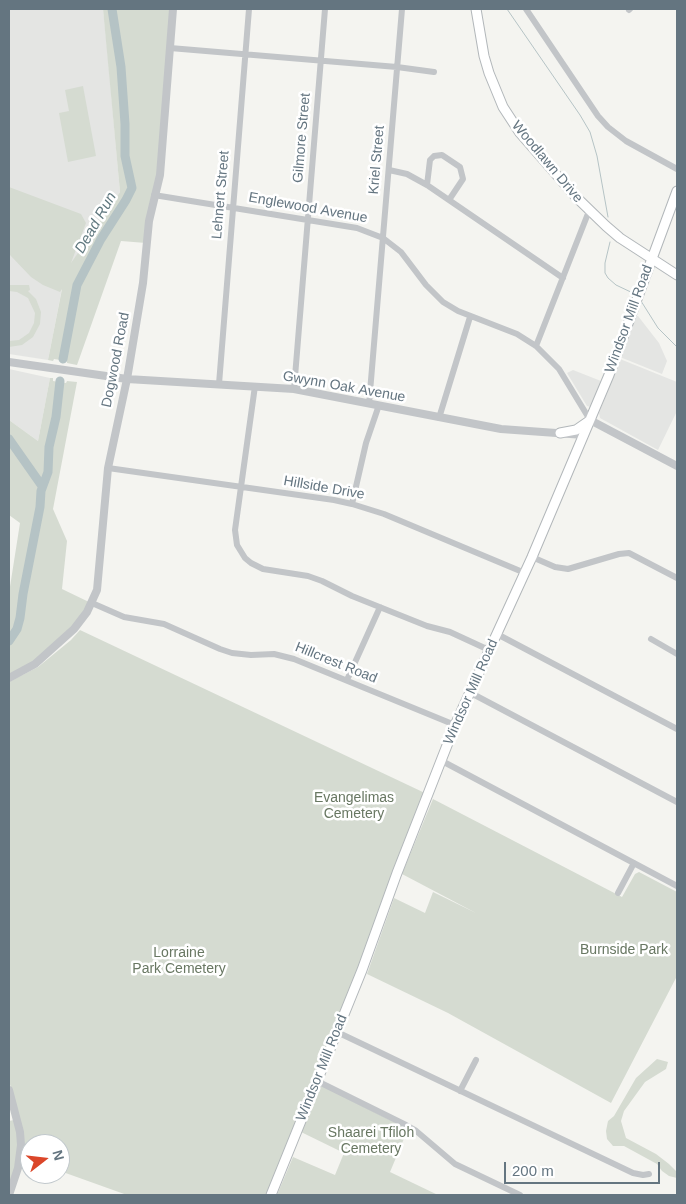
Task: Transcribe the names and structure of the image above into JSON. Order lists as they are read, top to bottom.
{
  "streets": {
    "main road": ["Woodlawn Drive", "Windsor Mill Road"],
    "street": [
      "Gilmore Street",
      "Kriel Street",
      "Lehnert Street",
      "Englewood Avenue",
      "Dogwood Road",
      "Gwynn Oak Avenue",
      "Hillside Drive",
      "Hillcrest Road"
    ]
  },
  "crossings": [
    ["Gilmore Street", "Englewood Avenue"],
    ["Gilmore Street", "Gwynn Oak Avenue"],
    ["Kriel Street", "Englewood Avenue"],
    ["Kriel Street", "Gwynn Oak Avenue"],
    ["Woodlawn Drive", "Windsor Mill Road"],
    ["Lehnert Street", "Englewood Avenue"],
    ["Lehnert Street", "Gwynn Oak Avenue"],
    ["Englewood Avenue", "Windsor Mill Road"],
    ["Englewood Avenue", "Dogwood Road"],
    ["Windsor Mill Road", "Gwynn Oak Avenue"],
    ["Windsor Mill Road", "Hillside Drive"],
    ["Windsor Mill Road", "Hillcrest Road"],
    ["Dogwood Road", "Gwynn Oak Avenue"],
    ["Dogwood Road", "Hillside Drive"],
    ["Dogwood Road", "Hillcrest Road"]
  ],
  "water": ["Dead Run"],
  "parks": [
    "Evangelimas Cemetery",
    "Burnside Park",
    "Lorraine Park Cemetery",
    "Shaarei Tfiloh Cemetery"
  ],
  "scale_bar": "200 m",
  "north": "right"
}
